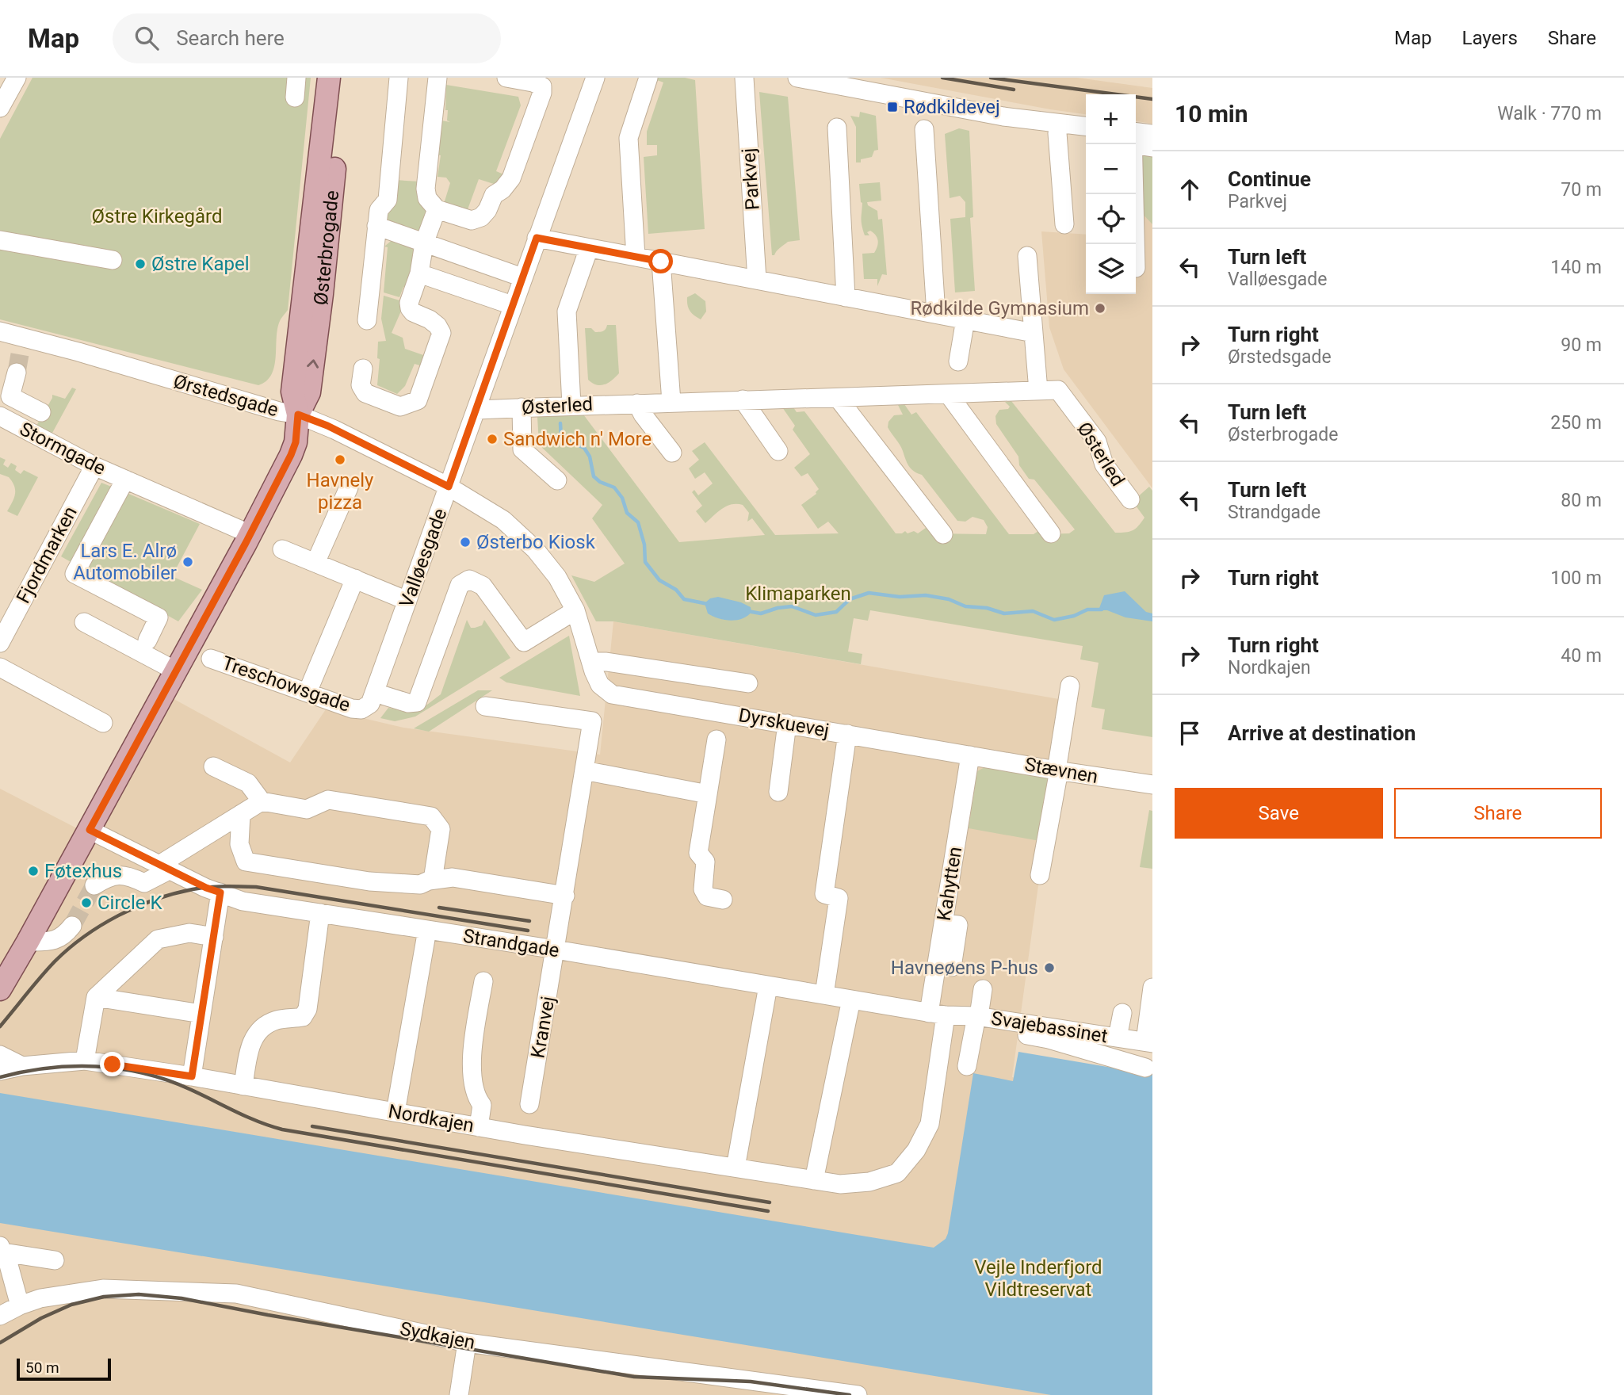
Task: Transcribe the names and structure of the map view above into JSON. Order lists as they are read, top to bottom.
{
  "streets": {
    "main road": ["Østerbrogade"],
    "street": [
      "Parkvej",
      "Ørstedsgade",
      "Østerled",
      "Stormgade",
      "Fjordmarken",
      "Valløesgade",
      "Treschowsgade",
      "Dyrskuevej",
      "Stævnen",
      "Kahytten",
      "Strandgade",
      "Kranvej",
      "Svajebassinet",
      "Nordkajen",
      "Sydkajen"
    ]
  },
  "crossings": [
    ["Østerbrogade", "Ørstedsgade"],
    ["Østerbrogade", "Stormgade"],
    ["Østerbrogade", "Strandgade"],
    ["Ørstedsgade", "Valløesgade"],
    ["Ørstedsgade", "Dyrskuevej"],
    ["Østerled", "Valløesgade"],
    ["Stormgade", "Fjordmarken"],
    ["Valløesgade", "Treschowsgade"],
    ["Dyrskuevej", "Stævnen"],
    ["Dyrskuevej", "Kahytten"],
    ["Stævnen", "Kahytten"],
    ["Kahytten", "Strandgade"],
    ["Kahytten", "Svajebassinet"],
    ["Kahytten", "Nordkajen"],
    ["Strandgade", "Kranvej"],
    ["Strandgade", "Svajebassinet"]
  ],
  "parks": ["Østre Kirkegård", "Klimaparken", "Vejle Inderfjord Vildtreservat"],
  "places": {
    "transit": ["Rødkildevej"],
    "other": [
      "Østre Kapel",
      "Rødkilde Gymnasium",
      "Sandwich n' More",
      "Havnely pizza",
      "Østerbo Kiosk",
      "Lars E. Alrø Automobiler",
      "Føtexhus",
      "Circle K",
      "Havneøens P-hus"
    ]
  },
  "scale_bar": "50 m",
  "page": {
    "header": "Map",
    "search": "Search here",
    "nav": ["Map", "Layers", "Share"],
    "heading": ["10 min", "Walk · 770 m"],
    "map_buttons": ["+", "−"],
    "list": [
      ["Continue", "Parkvej", "70 m"],
      ["Turn left", "Valløesgade", "140 m"],
      ["Turn right", "Ørstedsgade", "90 m"],
      ["Turn left", "Østerbrogade", "250 m"],
      ["Turn left", "Strandgade", "80 m"],
      ["Turn right", "100 m"],
      ["Turn right", "Nordkajen", "40 m"],
      "Arrive at destination"
    ],
    "buttons": ["Save", "Share"],
    "scale": "50 m"
  }
}
